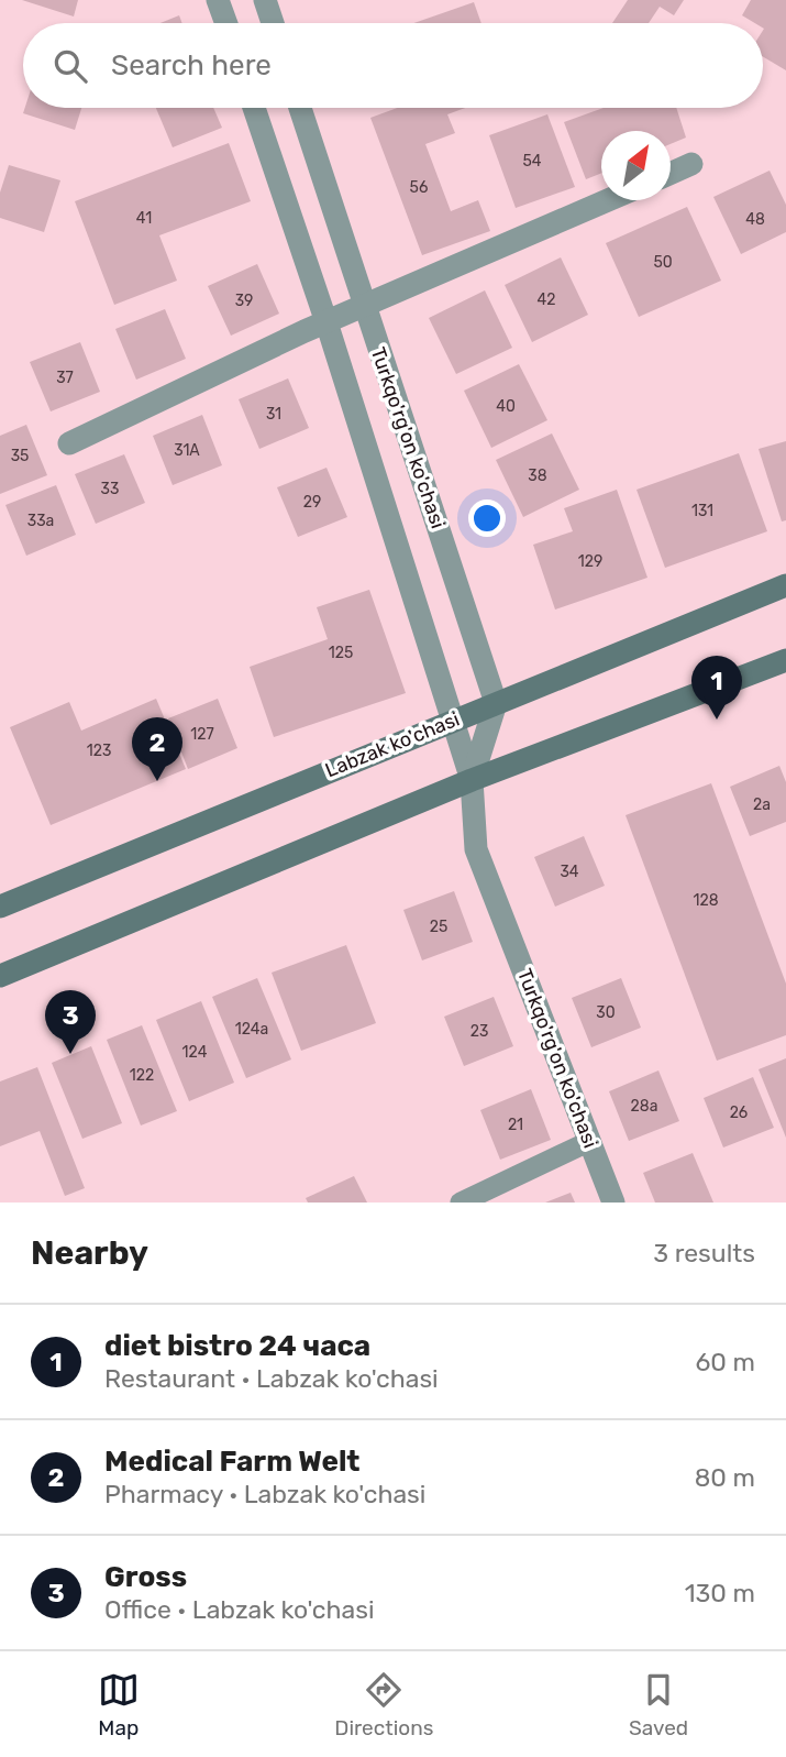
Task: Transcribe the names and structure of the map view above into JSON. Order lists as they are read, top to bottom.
{
  "streets": {
    "main road": ["Labzak ko'chasi"],
    "street": ["Turkqo'rg'on ko'chasi"]
  },
  "crossings": [
    ["Turkqo'rg'on ko'chasi", "Labzak ko'chasi"]
  ],
  "house_numbers": [
    "54",
    "56",
    "41",
    "48",
    "50",
    "42",
    "39",
    "37",
    "40",
    "31",
    "31A",
    "35",
    "38",
    "33",
    "29",
    "131",
    "33a",
    "129",
    "125",
    "127",
    "123",
    "2а",
    "34",
    "128",
    "25",
    "30",
    "124a",
    "23",
    "124",
    "122",
    "28а",
    "26",
    "21"
  ],
  "north": "top right",
  "page": {
    "search": "Search here",
    "pins": ["1", "2", "3"],
    "heading": ["Nearby", "3 results"],
    "list": [
      {
        "mark": "1",
        "name": "diet bistro 24 часа",
        "note": "Restaurant · Labzak ko'chasi",
        "value": "60 m"
      },
      {
        "mark": "2",
        "name": "Medical Farm Welt",
        "note": "Pharmacy · Labzak ko'chasi",
        "value": "80 m"
      },
      {
        "mark": "3",
        "name": "Gross",
        "note": "Office · Labzak ko'chasi",
        "value": "130 m"
      }
    ],
    "nav": ["Map", "Directions", "Saved"]
  }
}
